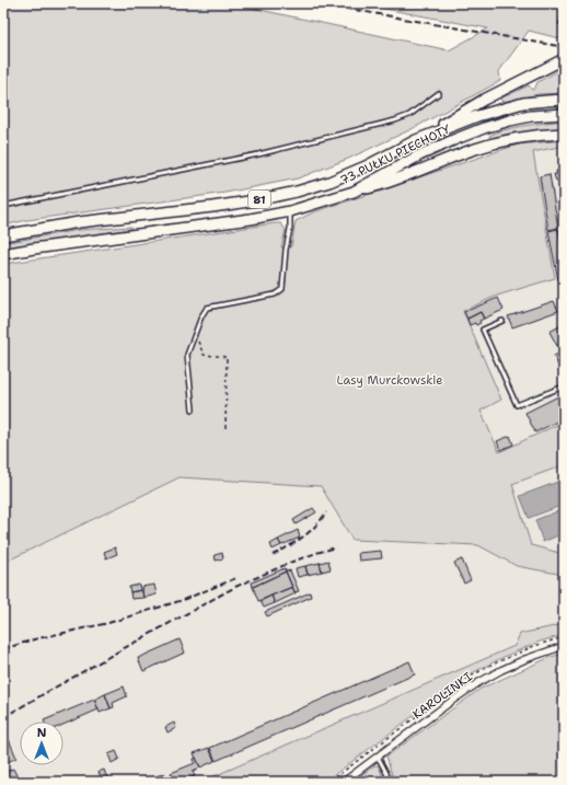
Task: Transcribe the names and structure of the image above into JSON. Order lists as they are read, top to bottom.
{
  "streets": {
    "main road": ["73 PUŁKU PIECHOTY", "81"],
    "street": ["KAROLINKI"]
  },
  "parks": ["Lasy Murckowskie"],
  "north": "top"
}
